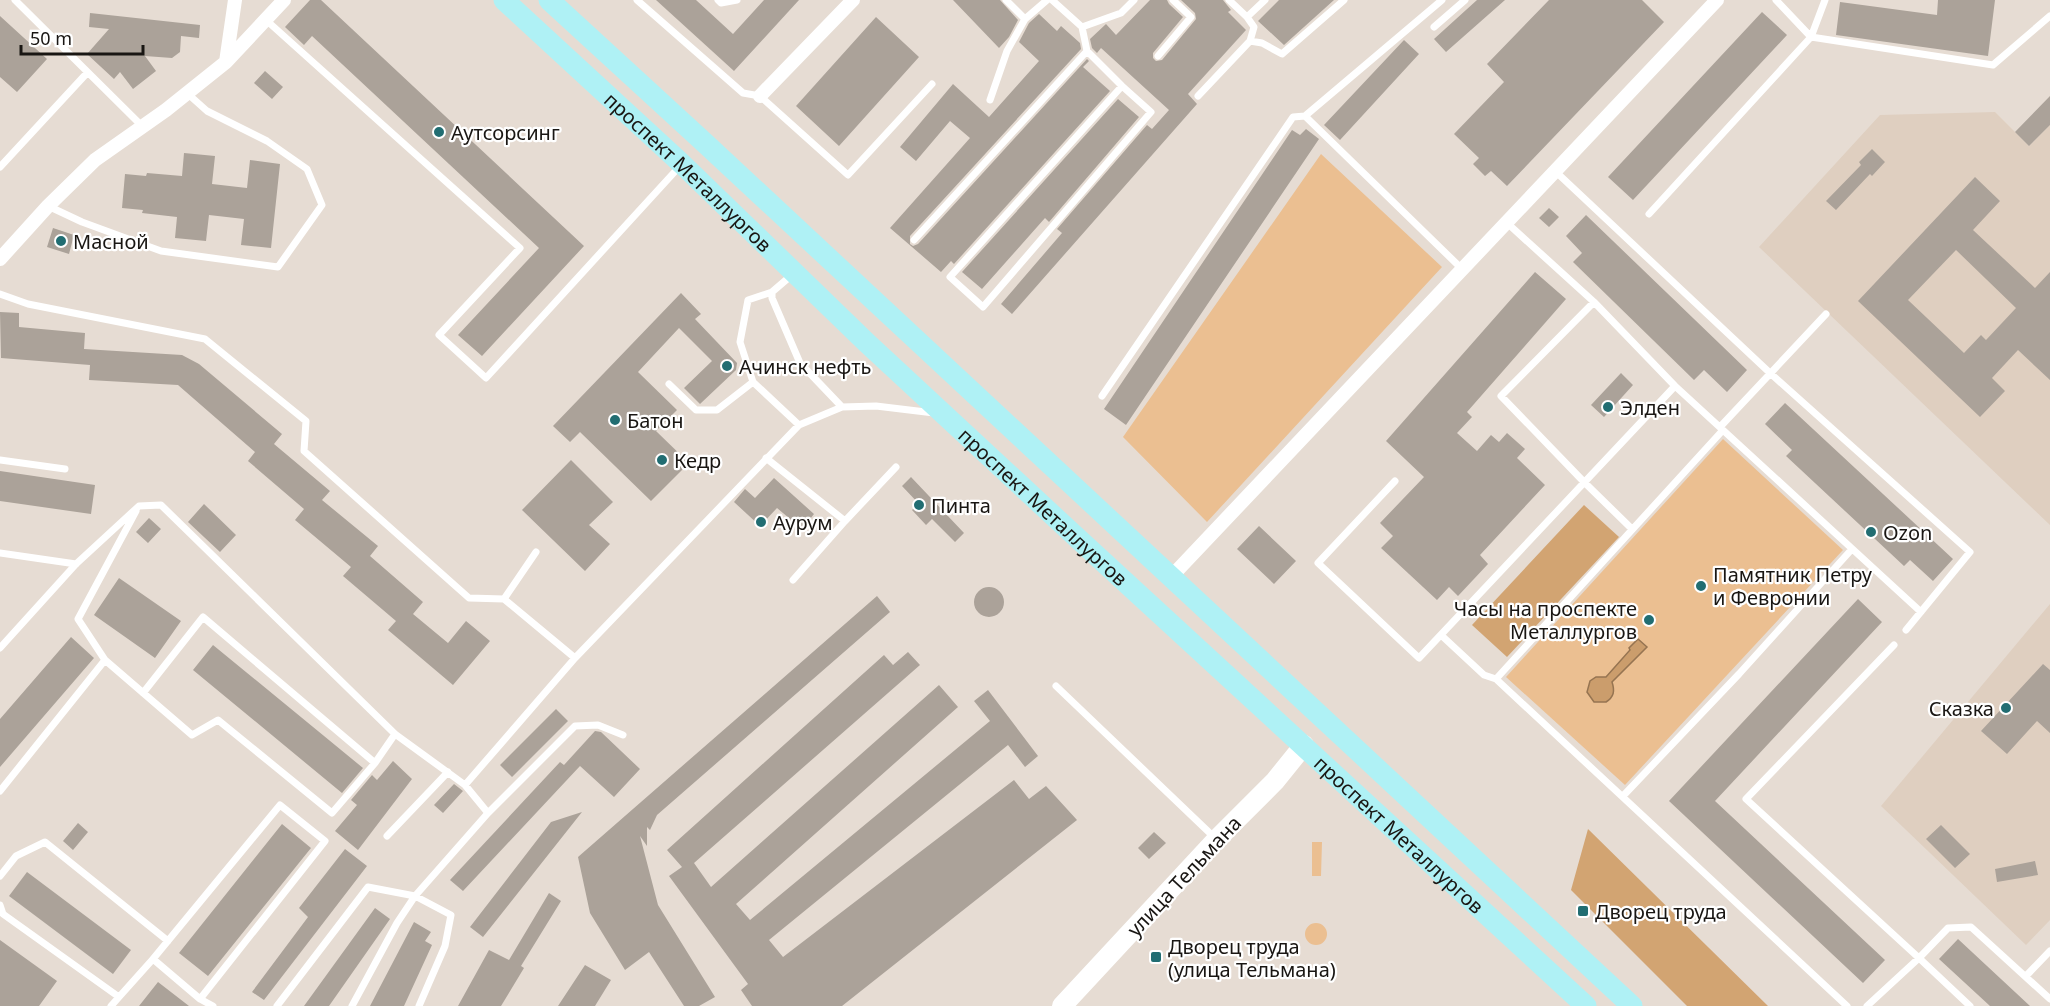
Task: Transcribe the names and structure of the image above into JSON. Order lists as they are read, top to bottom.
{
  "streets": {
    "main road": ["проспект Металлургов", "улица Тельмана"]
  },
  "crossings": [
    ["проспект Металлургов", "улица Тельмана"]
  ],
  "places": {
    "other": [
      "Аутсорсинг",
      "Масной",
      "Ачинск нефть",
      "Элден",
      "Батон",
      "Кедр",
      "Пинта",
      "Аурум",
      "Ozon",
      "Памятник Петру и Февронии",
      "Часы на проспекте Металлургов",
      "Сказка"
    ],
    "transit": ["Дворец труда", "Дворец труда (улица Тельмана)"]
  },
  "scale_bar": "50 m"
}
